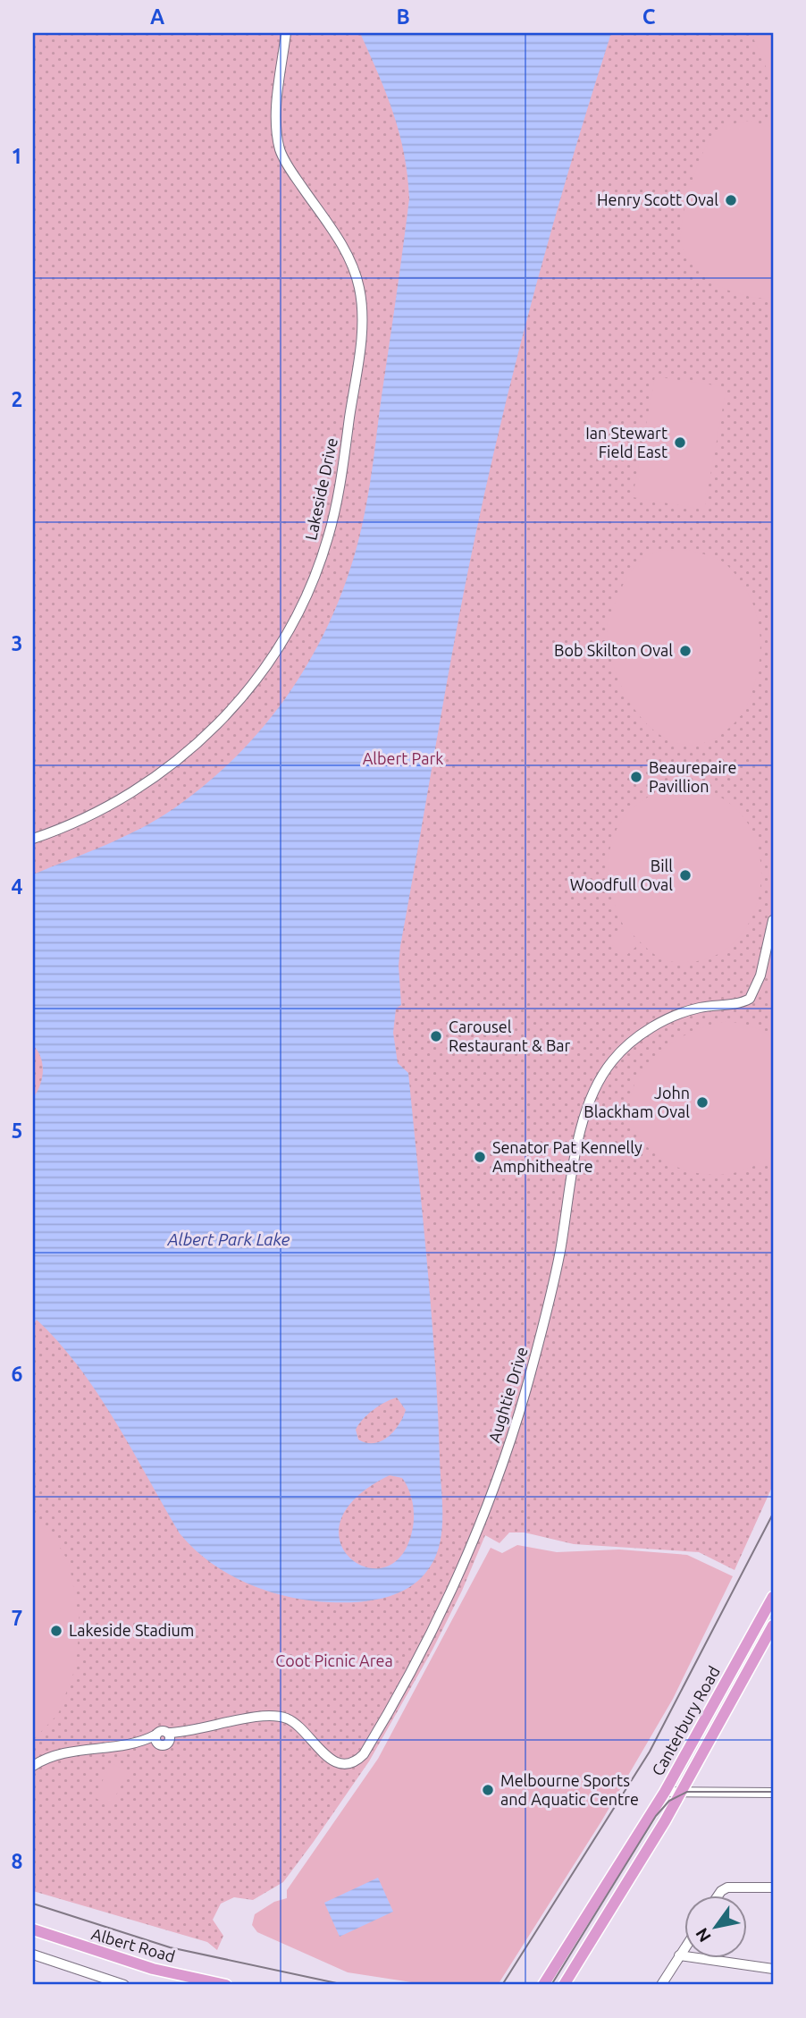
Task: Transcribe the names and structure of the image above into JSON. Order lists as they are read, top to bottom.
{
  "streets": {
    "main road": ["Canterbury Road", "Albert Road"],
    "street": ["Lakeside Drive", "Aughtie Drive"]
  },
  "water": ["Albert Park Lake"],
  "parks": ["Albert Park", "Coot Picnic Area"],
  "places": [
    "Henry Scott Oval",
    "Ian Stewart Field East",
    "Bob Skilton Oval",
    "Beaurepaire Pavillion",
    "Bill Woodfull Oval",
    "Carousel Restaurant & Bar",
    "John Blackham Oval",
    "Senator Pat Kennelly Amphitheatre",
    "Lakeside Stadium",
    "Melbourne Sports and Aquatic Centre"
  ],
  "north": "bottom left",
  "grid": {
    "columns": ["A", "B", "C"],
    "rows": [
      "1",
      "2",
      "3",
      "4",
      "5",
      "6",
      "7",
      "8"
    ]
  }
}
